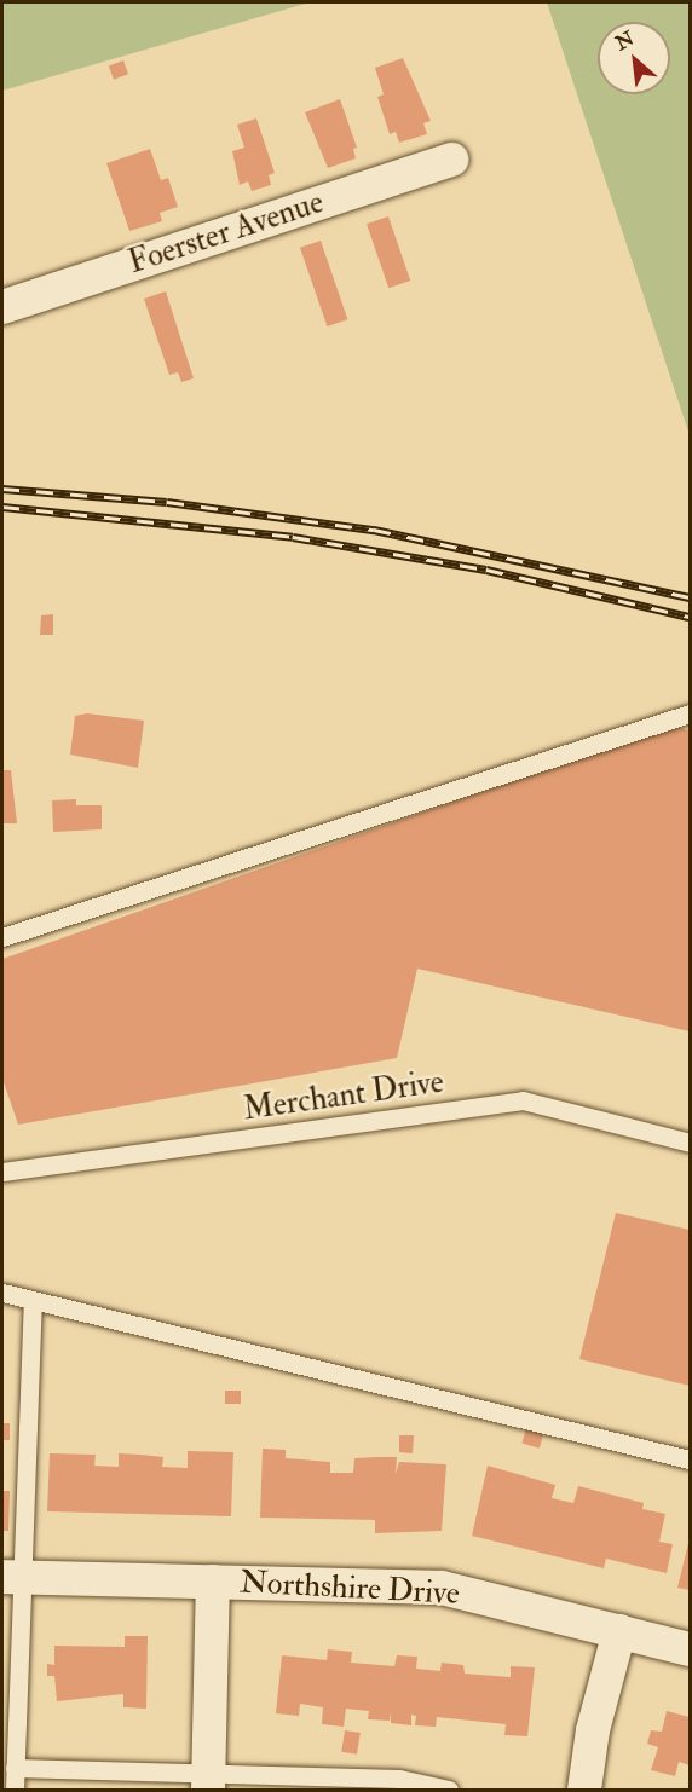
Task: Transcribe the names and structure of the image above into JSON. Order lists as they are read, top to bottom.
{
  "streets": {
    "street": ["Foerster Avenue", "Northshire Drive"],
    "lane": ["Merchant Drive"]
  },
  "north": "top left"
}
